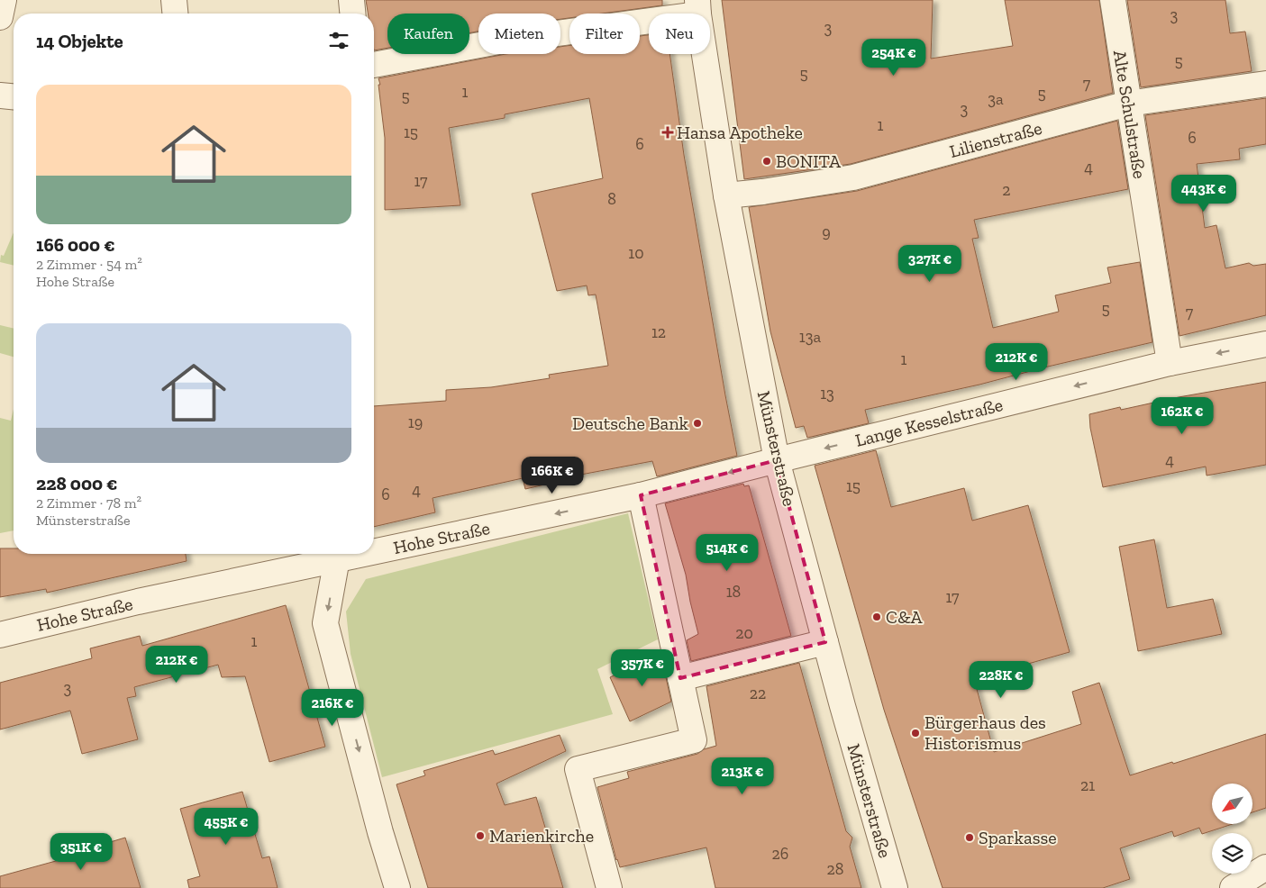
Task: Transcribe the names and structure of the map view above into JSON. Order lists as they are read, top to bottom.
{
  "streets": {
    "street": [
      "Alte Schulstraße",
      "Lilienstraße",
      "Lange Kesselstraße",
      "Münsterstraße",
      "Hohe Straße"
    ]
  },
  "crossings": [
    ["Alte Schulstraße", "Lilienstraße"],
    ["Alte Schulstraße", "Lange Kesselstraße"],
    ["Lilienstraße", "Münsterstraße"],
    ["Lange Kesselstraße", "Münsterstraße"],
    ["Lange Kesselstraße", "Hohe Straße"],
    ["Münsterstraße", "Hohe Straße"]
  ],
  "one_way": ["Lange Kesselstraße"],
  "places": {
    "health": ["Hansa Apotheke"],
    "other": [
      "BONITA",
      "Deutsche Bank",
      "C&A",
      "Bürgerhaus des Historismus",
      "Marienkirche",
      "Sparkasse"
    ]
  },
  "house_numbers": [
    "3",
    "3",
    "5",
    "5",
    "7",
    "1",
    "5",
    "5",
    "3a",
    "3",
    "1",
    "15",
    "6",
    "6",
    "4",
    "17",
    "2",
    "8",
    "9",
    "10",
    "5",
    "7",
    "12",
    "13a",
    "1",
    "13",
    "19",
    "4",
    "15",
    "4",
    "6",
    "18",
    "17",
    "20",
    "1",
    "3",
    "22",
    "21",
    "26",
    "28"
  ],
  "north": "bottom left",
  "page": {
    "chip": [
      "Kaufen",
      "Mieten",
      "Filter",
      "Neu"
    ],
    "heading": "14 Objekte",
    "price": [
      "254K €",
      "443K €",
      "327K €",
      "212K €",
      "162K €",
      "166K €",
      "514K €",
      "212K €",
      "357K €",
      "228K €",
      "216K €",
      "213K €",
      "455K €",
      "351K €"
    ],
    "list": [
      {
        "name": "166 000 €",
        "note": "2 Zimmer · 54 m² · Hohe Straße"
      },
      {
        "name": "228 000 €",
        "note": "2 Zimmer · 78 m² · Münsterstraße"
      }
    ]
  }
}
